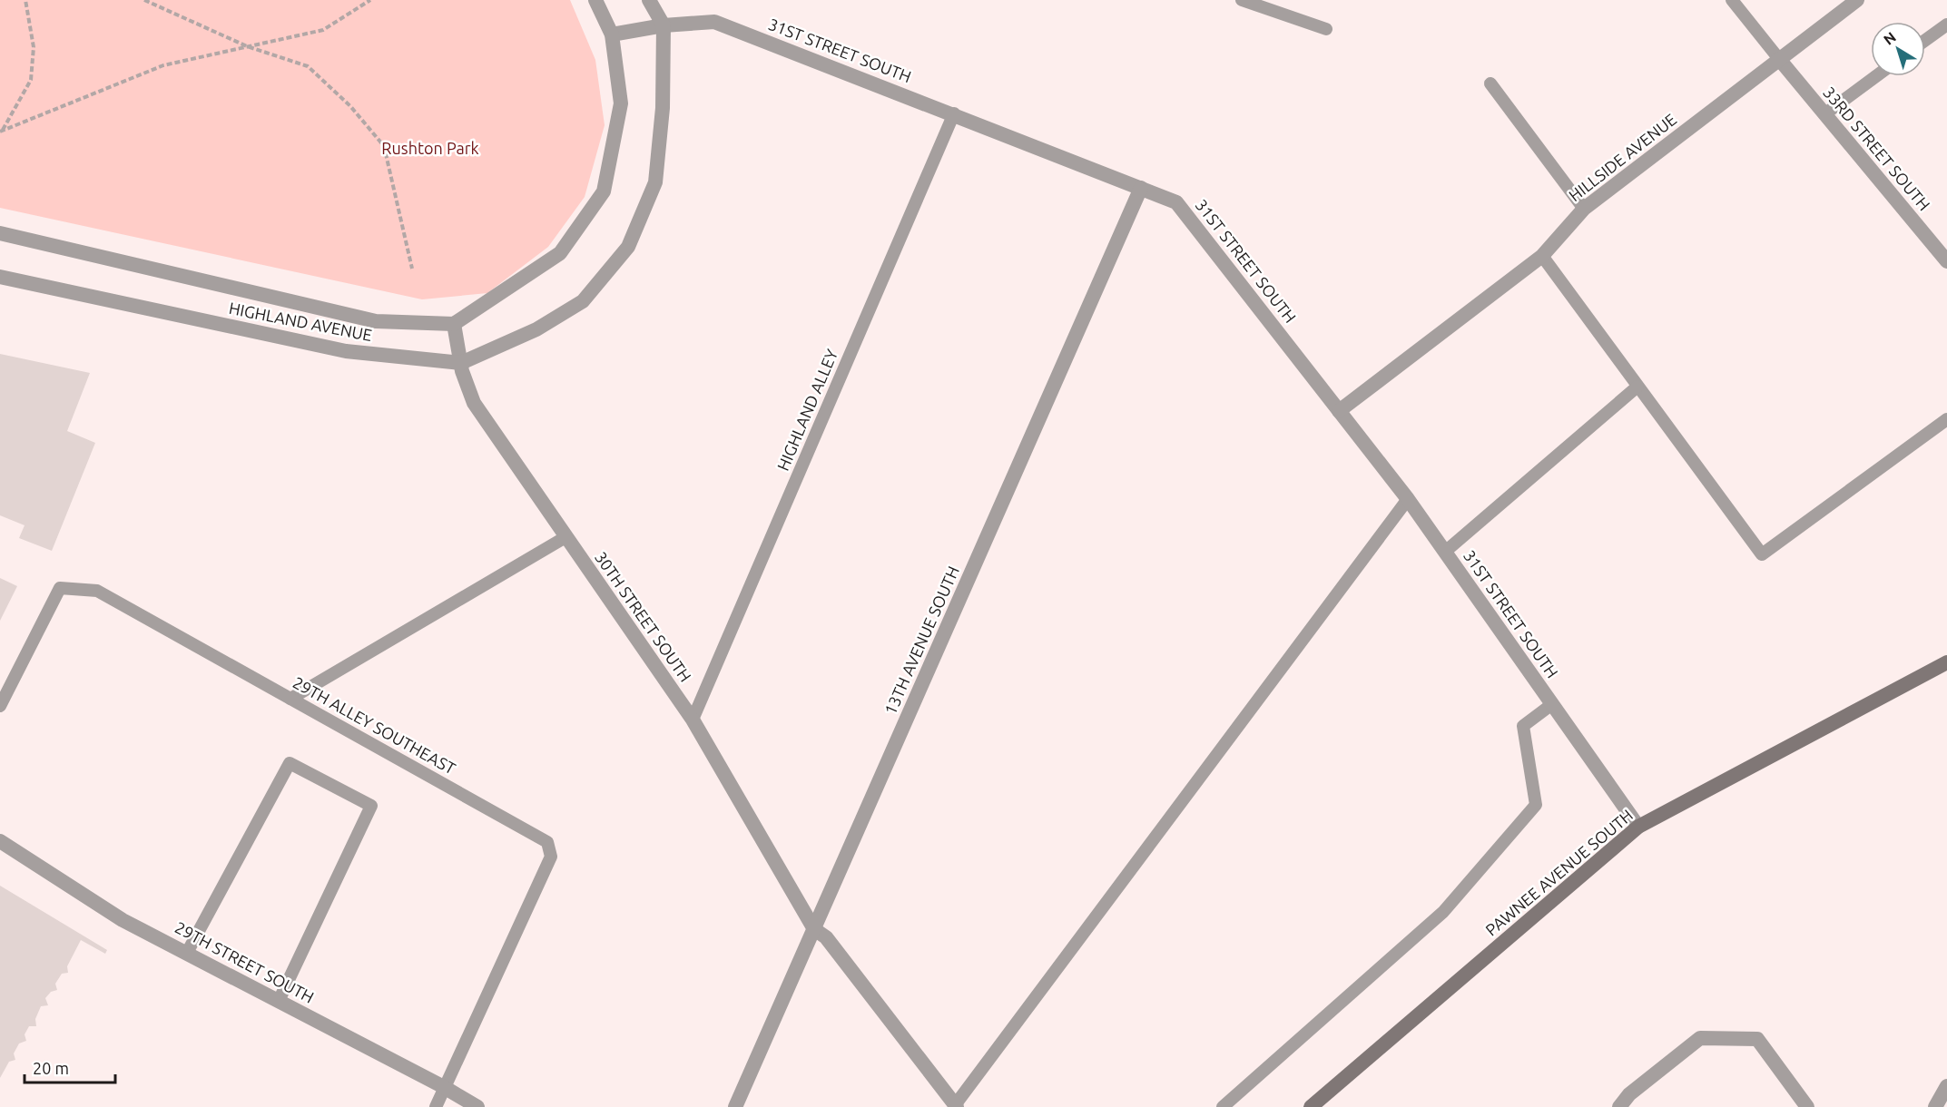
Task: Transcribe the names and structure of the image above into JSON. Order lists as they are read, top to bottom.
{
  "streets": {
    "main road": ["PAWNEE AVENUE SOUTH"],
    "street": [
      "31ST STREET SOUTH",
      "33RD STREET SOUTH",
      "HILLSIDE AVENUE",
      "HIGHLAND AVENUE",
      "30TH STREET SOUTH",
      "13TH AVENUE SOUTH",
      "29TH STREET SOUTH"
    ],
    "lane": ["HIGHLAND ALLEY", "29TH ALLEY SOUTHEAST"]
  },
  "crossings": [
    ["31ST STREET SOUTH", "HILLSIDE AVENUE"],
    ["31ST STREET SOUTH", "HIGHLAND AVENUE"],
    ["31ST STREET SOUTH", "HIGHLAND ALLEY"],
    ["31ST STREET SOUTH", "13TH AVENUE SOUTH"],
    ["31ST STREET SOUTH", "PAWNEE AVENUE SOUTH"],
    ["33RD STREET SOUTH", "HILLSIDE AVENUE"],
    ["HIGHLAND AVENUE", "30TH STREET SOUTH"],
    ["HIGHLAND ALLEY", "30TH STREET SOUTH"],
    ["30TH STREET SOUTH", "13TH AVENUE SOUTH"],
    ["29TH ALLEY SOUTHEAST", "29TH STREET SOUTH"]
  ],
  "parks": ["Rushton Park"],
  "scale_bar": "20 m",
  "north": "top left"
}
